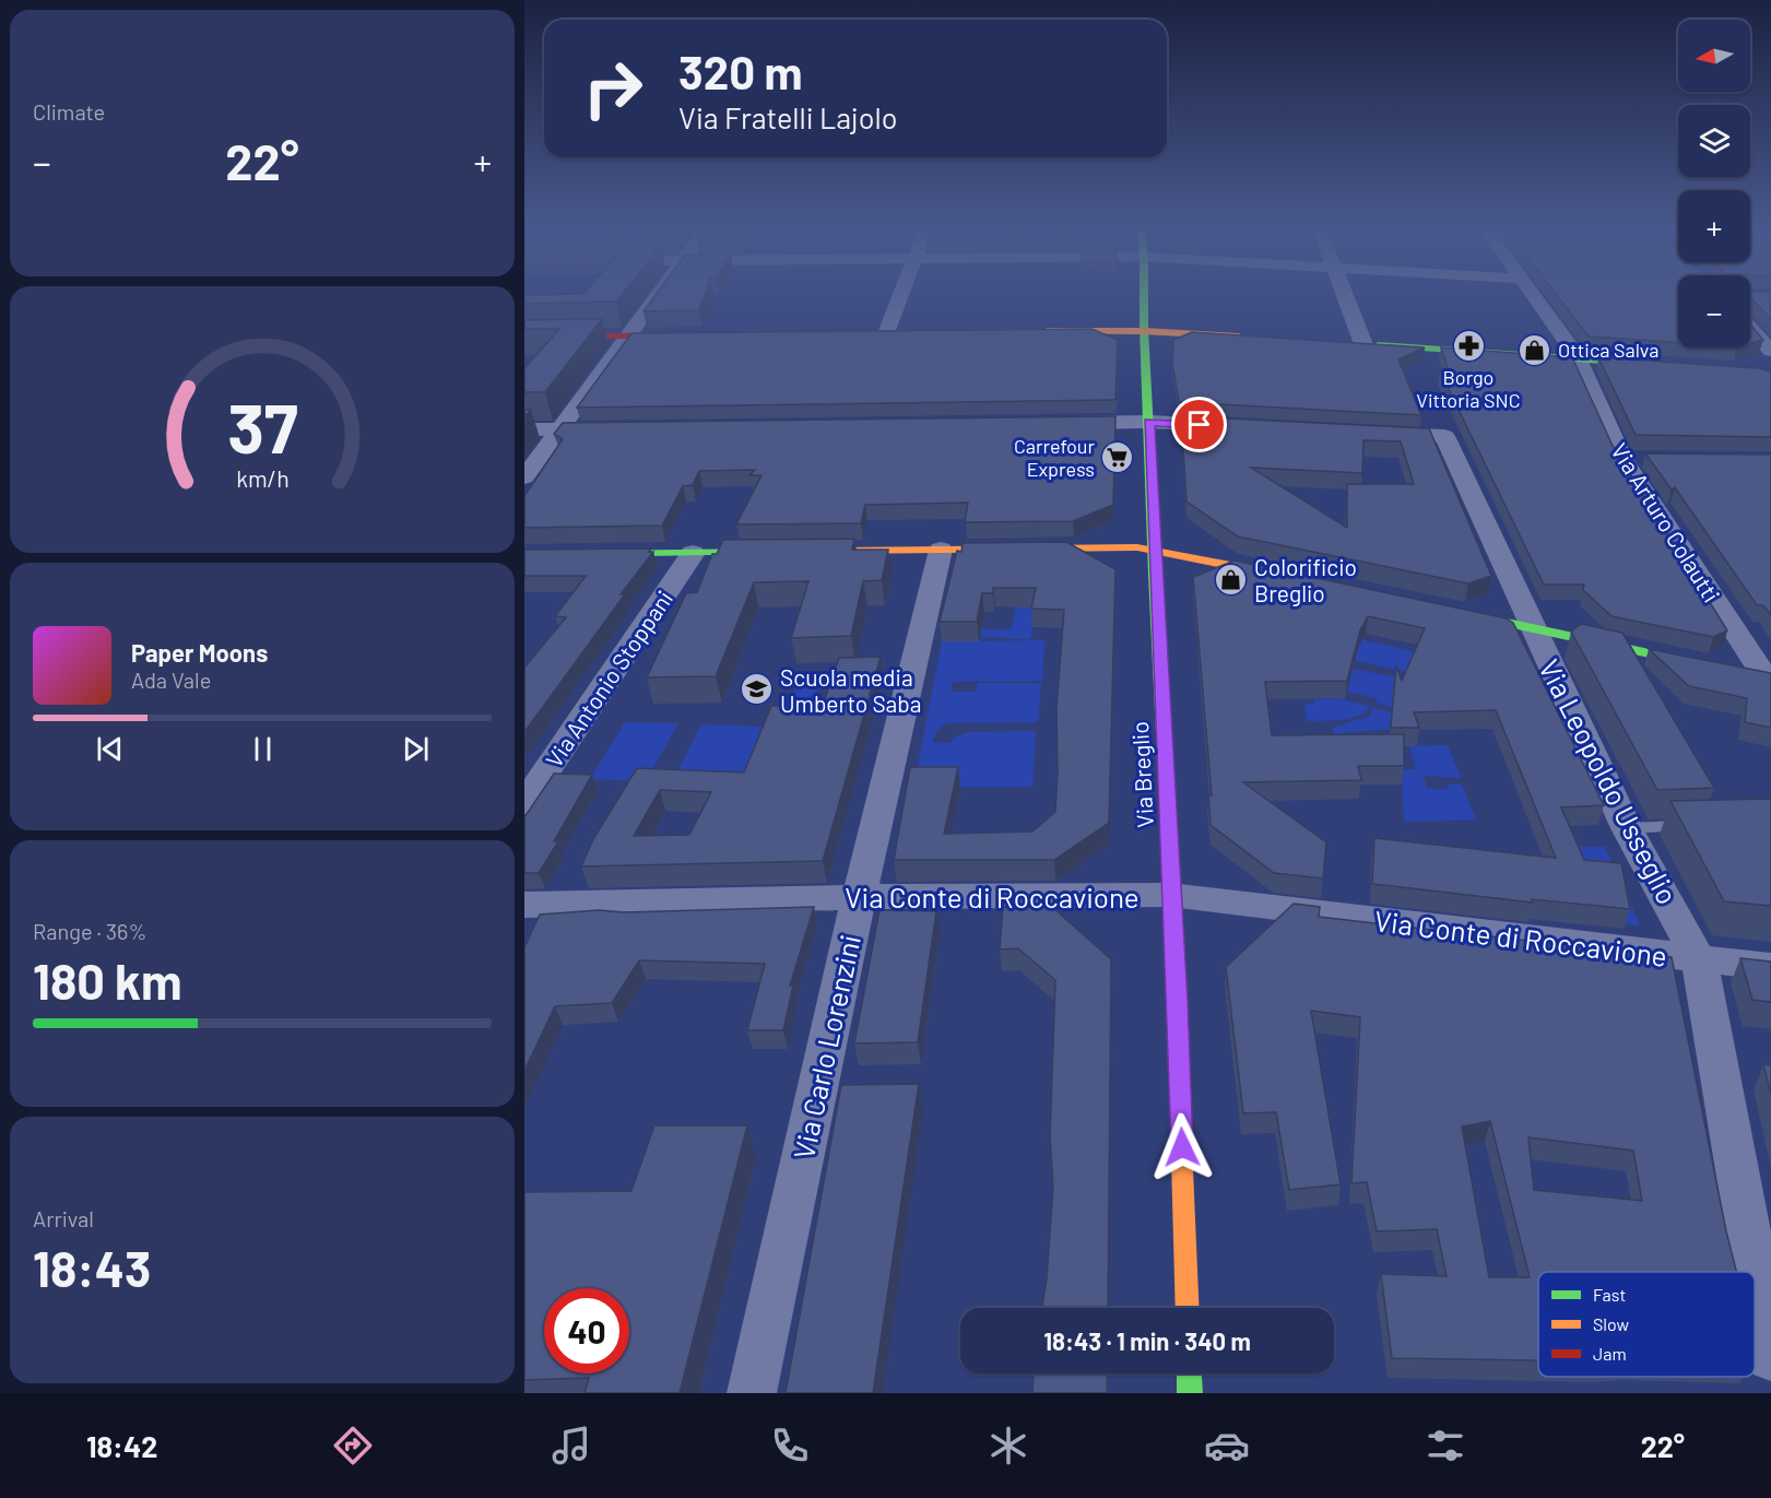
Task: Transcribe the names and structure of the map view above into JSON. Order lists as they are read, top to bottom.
{
  "streets": {
    "street": [
      "Via Arturo Colautti",
      "Via Antonio Stoppani",
      "Via Breglio",
      "Via Leopoldo Usseglio",
      "Via Conte di Roccavione",
      "Via Carlo Lorenzini"
    ]
  },
  "crossings": [
    ["Via Breglio", "Via Conte di Roccavione"],
    ["Via Leopoldo Usseglio", "Via Conte di Roccavione"],
    ["Via Conte di Roccavione", "Via Carlo Lorenzini"]
  ],
  "places": {
    "pharmacy": ["Borgo Vittoria SNC"],
    "shop": ["Ottica Salva", "Colorificio Breglio"],
    "supermarket": ["Carrefour Express"],
    "school or university": ["Scuola media Umberto Saba"]
  },
  "legend": ["Fast", "Slow", "Jam"],
  "north": "left",
  "page": {
    "tile": [
      "Climate",
      ["Range · 36%", "180 km"],
      ["Arrival", "18:43"]
    ],
    "map_buttons": ["+", "−"],
    "turn": ["320 m", "Via Fratelli Lajolo"],
    "heat": ["−", "22°", "+"],
    "song": ["Paper Moons", "Ada Vale"],
    "limit": "40",
    "trip": "18:43 · 1 min · 340 m",
    "tabs": ["18:42", "22°"],
    "gauge": ["37", "km/h"]
  }
}
